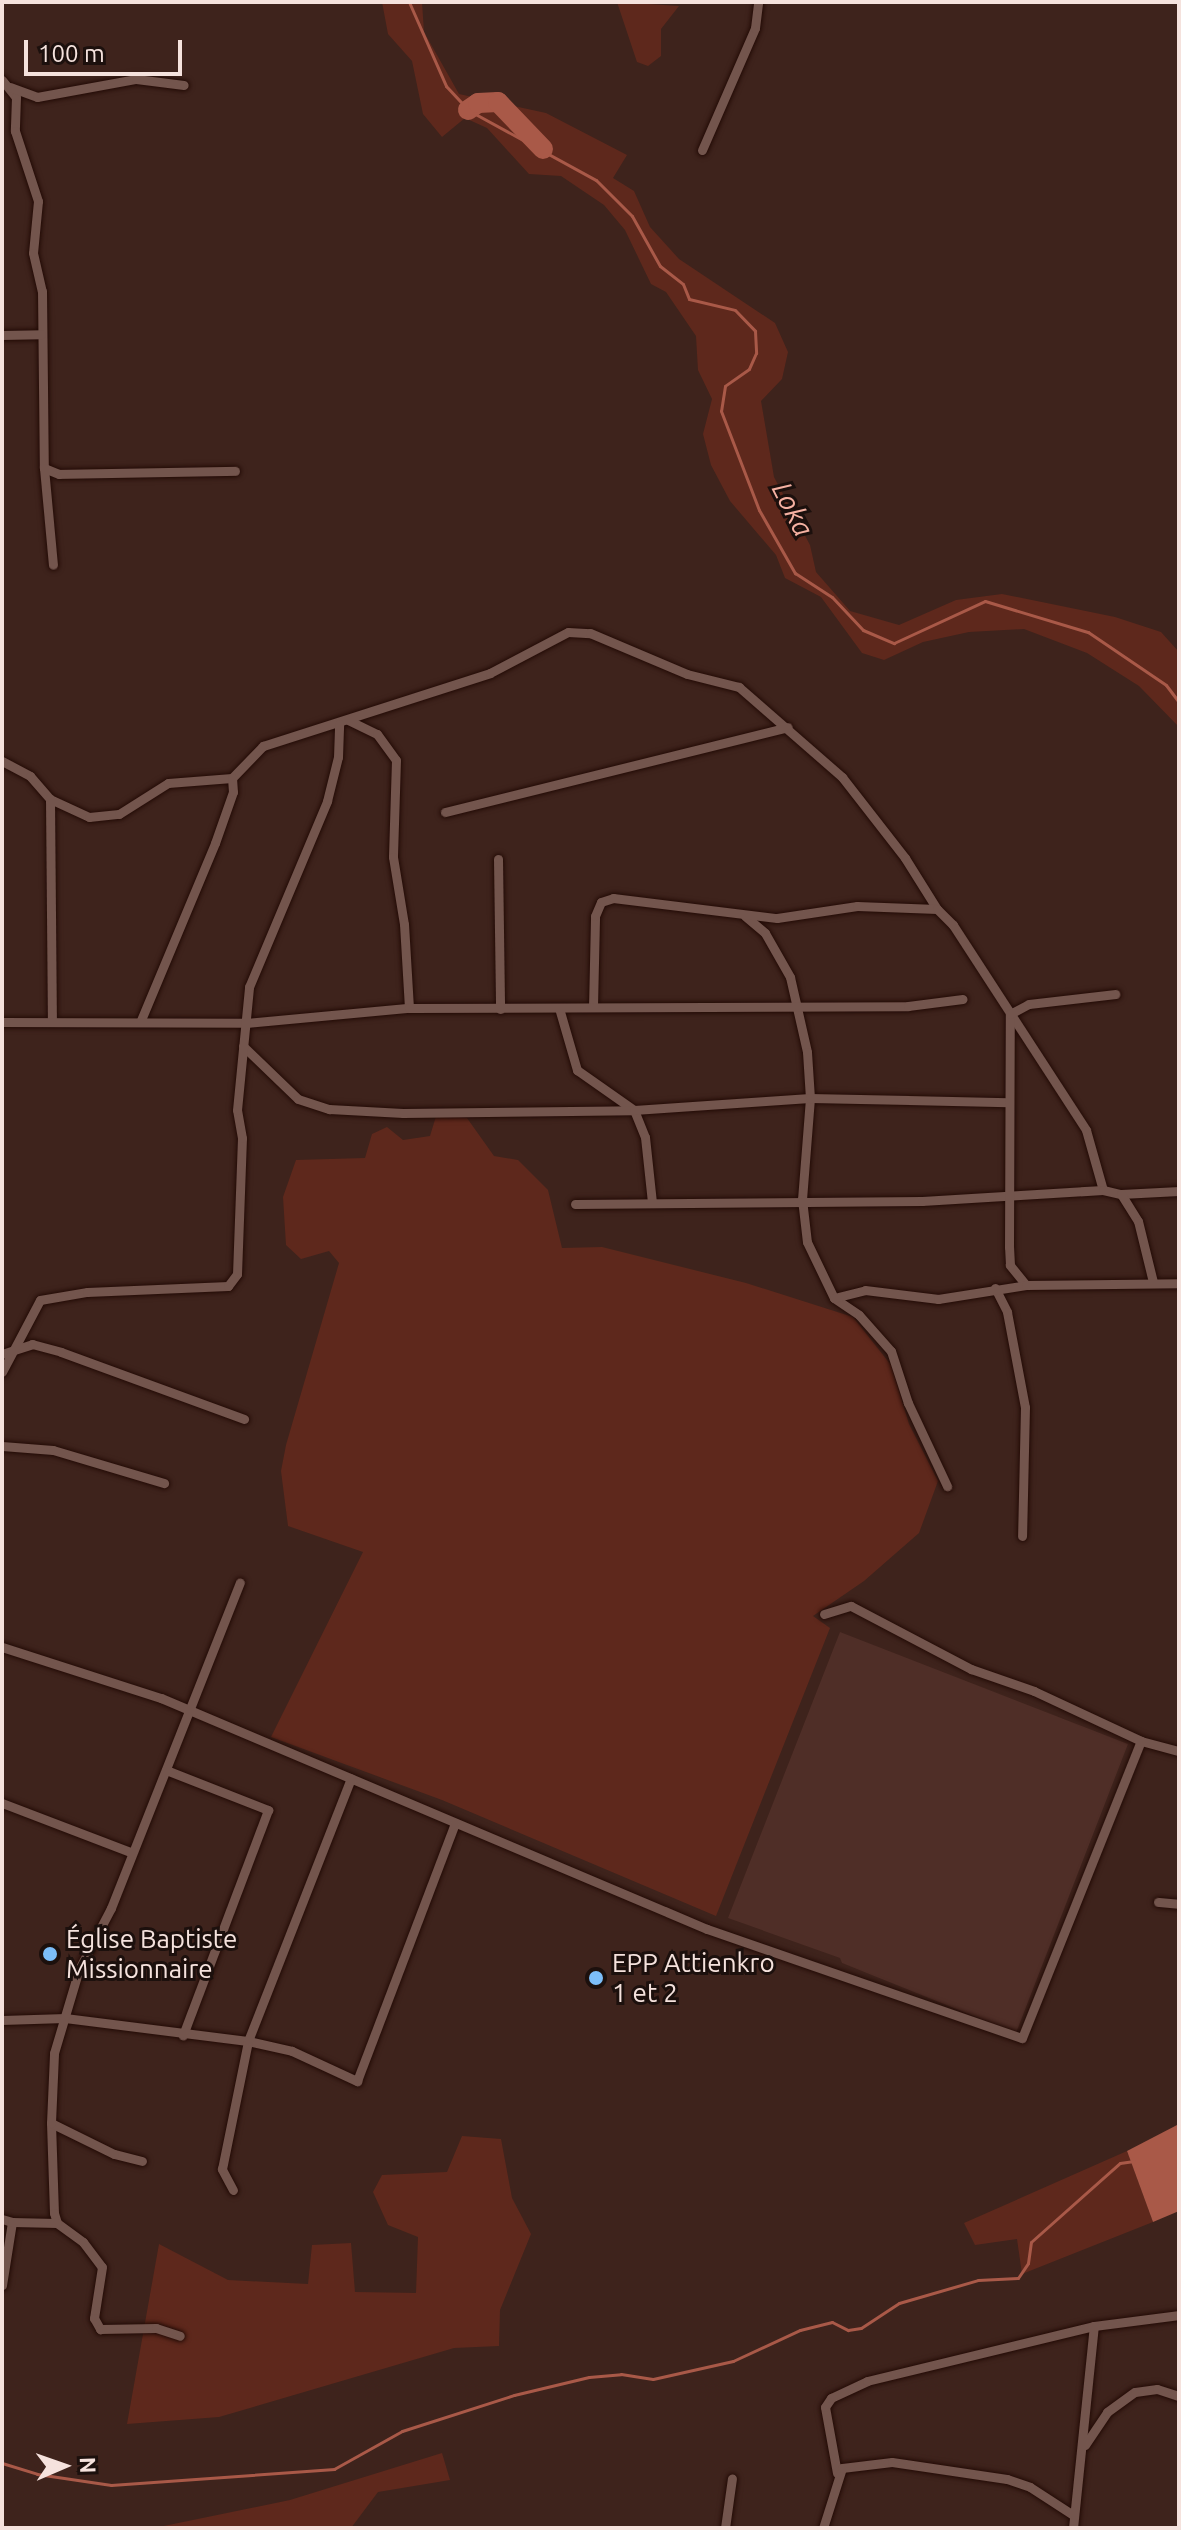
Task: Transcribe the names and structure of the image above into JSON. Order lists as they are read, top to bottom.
{
  "water": ["Loka"],
  "places": ["Église Baptiste Missionnaire", "EPP Attienkro 1 et 2"],
  "scale_bar": "100 m",
  "north": "right"
}
